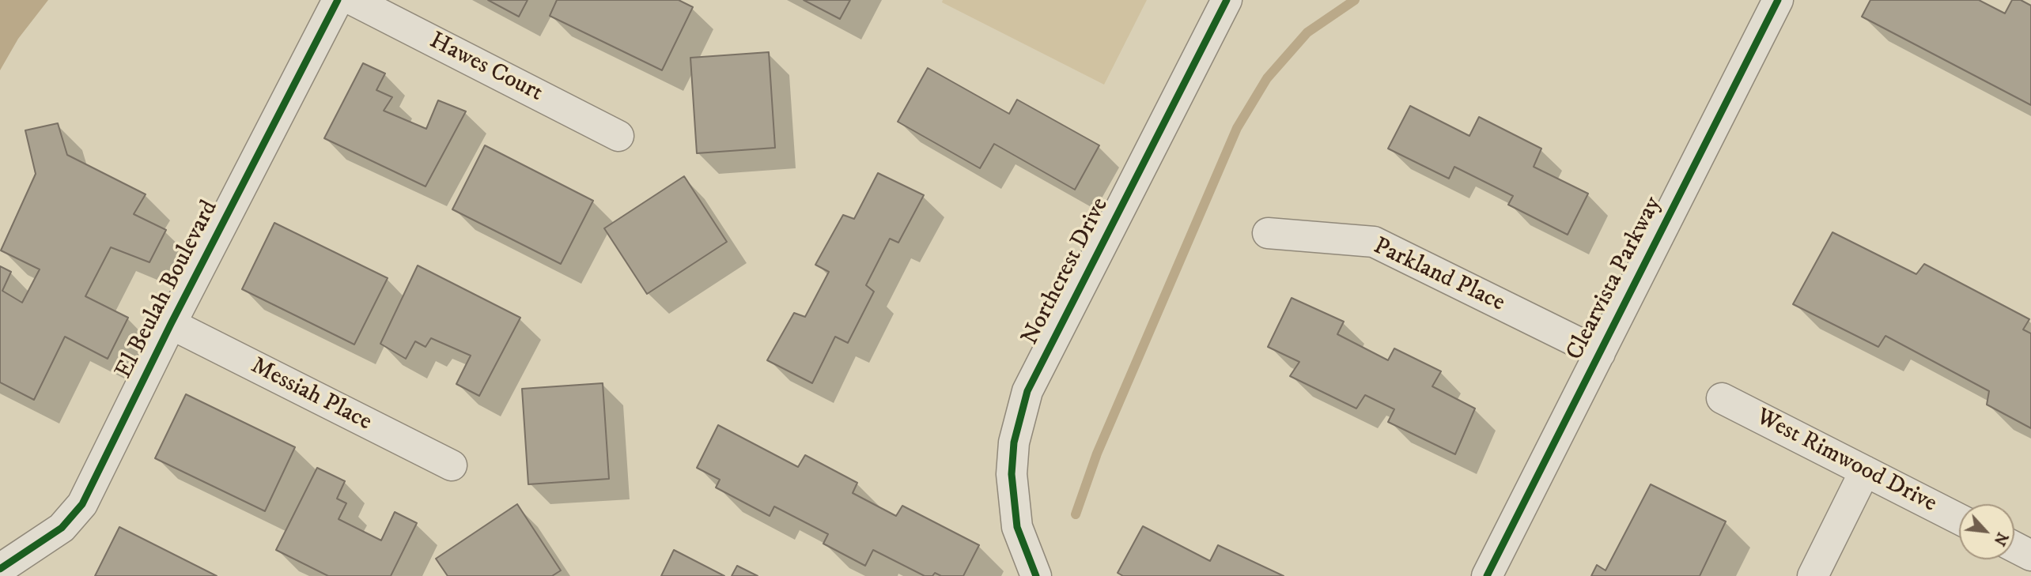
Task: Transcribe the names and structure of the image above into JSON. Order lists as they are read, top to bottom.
{
  "streets": {
    "street": [
      "Hawes Court",
      "Northcrest Drive",
      "Parkland Place",
      "Clearvista Parkway",
      "El Beulah Boulevard",
      "Messiah Place",
      "West Rimwood Drive"
    ]
  },
  "crossings": [
    ["Parkland Place", "Clearvista Parkway"],
    ["El Beulah Boulevard", "Messiah Place"]
  ],
  "north": "bottom right"
}
